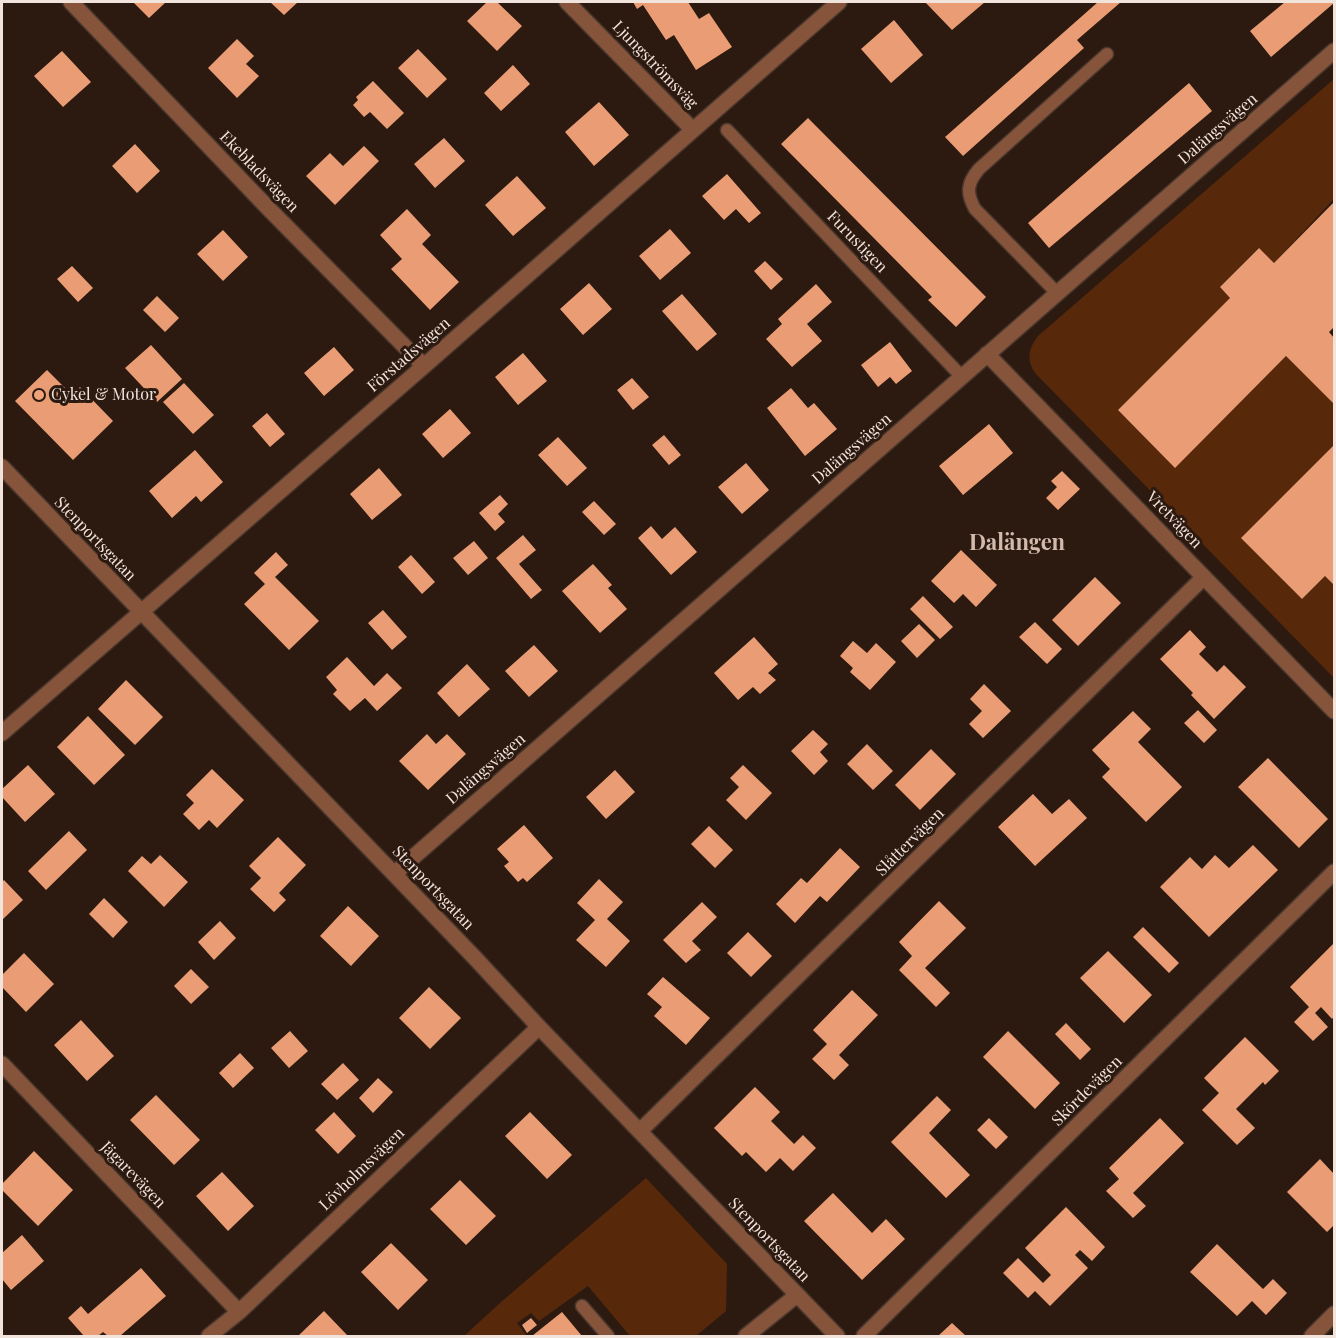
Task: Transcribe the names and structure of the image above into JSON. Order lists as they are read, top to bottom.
{
  "streets": {
    "street": [
      "Ljungströmsväg",
      "Dalängsvägen",
      "Ekebladsvägen",
      "Förstadsvägen",
      "Vretvägen",
      "Stenportsgatan",
      "Slåttervägen",
      "Skördevägen",
      "Lövholmsvägen",
      "Jägarevägen"
    ],
    "lane": ["Furustigen"]
  },
  "crossings": [
    ["Ljungströmsväg", "Förstadsvägen"],
    ["Dalängsvägen", "Furustigen"],
    ["Dalängsvägen", "Vretvägen"],
    ["Dalängsvägen", "Stenportsgatan"],
    ["Ekebladsvägen", "Förstadsvägen"],
    ["Förstadsvägen", "Stenportsgatan"],
    ["Vretvägen", "Slåttervägen"],
    ["Stenportsgatan", "Slåttervägen"],
    ["Stenportsgatan", "Lövholmsvägen"],
    ["Lövholmsvägen", "Jägarevägen"]
  ],
  "districts": ["Dalängen"],
  "places": ["Cykel & Motor"]
}
